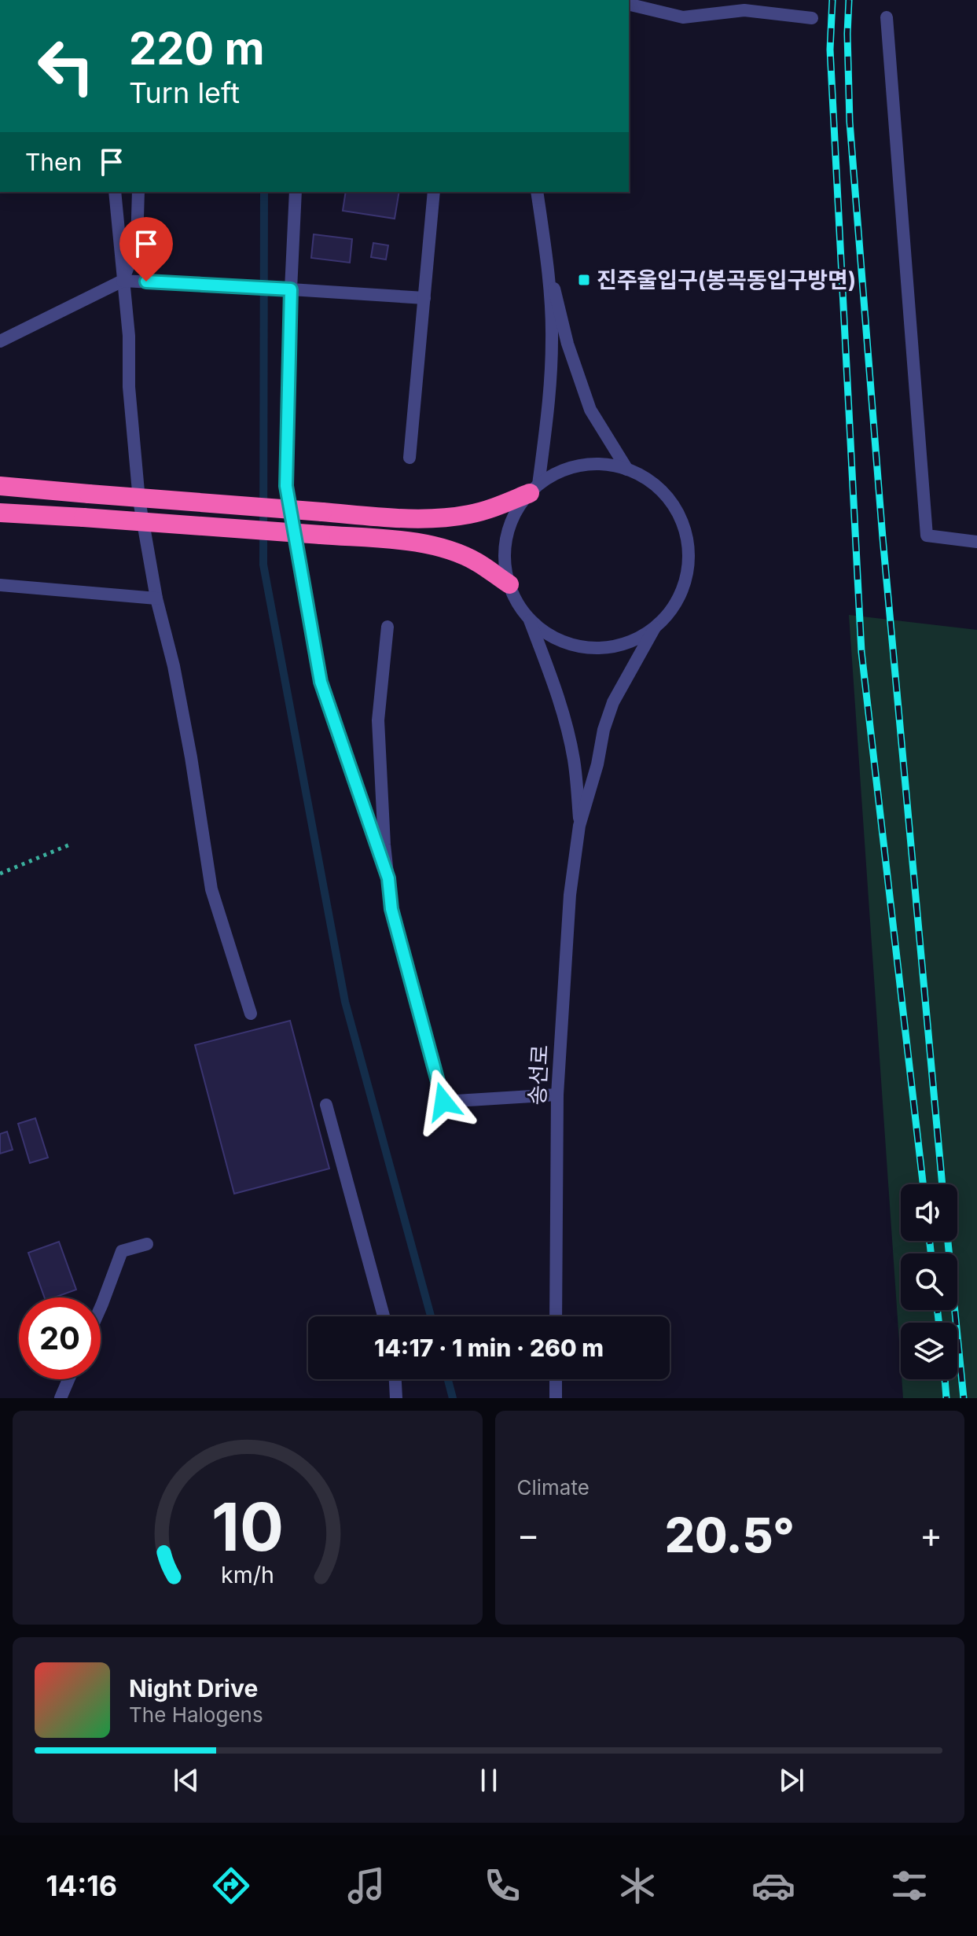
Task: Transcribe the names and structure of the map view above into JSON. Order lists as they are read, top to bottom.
{
  "streets": {
    "street": ["송선로"]
  },
  "places": {
    "transit": ["진주울입구(봉곡동입구방면)"]
  },
  "page": {
    "turn": ["220 m", "Turn left"],
    "then": "Then",
    "limit": "20",
    "trip": "14:17 · 1 min · 260 m",
    "tile": "Climate",
    "heat": ["−", "20.5°", "+"],
    "song": ["Night Drive", "The Halogens"],
    "tabs": "14:16",
    "gauge": ["10", "km/h"]
  }
}
